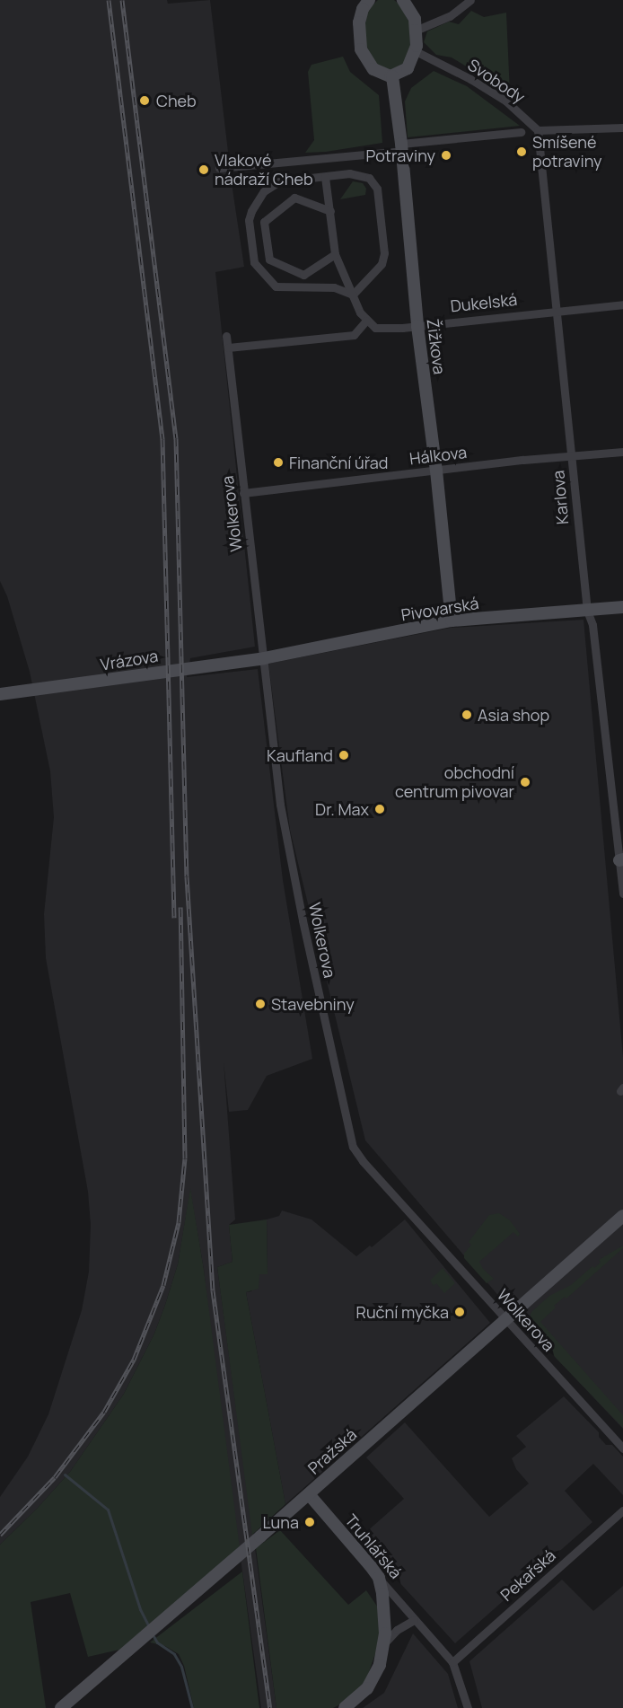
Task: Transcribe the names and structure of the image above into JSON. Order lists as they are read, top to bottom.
{
  "streets": {
    "street": [
      "Svobody",
      "Dukelská",
      "Žižkova",
      "Hálkova",
      "Karlova",
      "Wolkerova",
      "Pivovarská",
      "Vrázova",
      "Pražská",
      "Truhlářská",
      "Pekařská"
    ]
  },
  "crossings": [
    ["Svobody", "Karlova"],
    ["Dukelská", "Žižkova"],
    ["Dukelská", "Karlova"],
    ["Žižkova", "Hálkova"],
    ["Žižkova", "Pivovarská"],
    ["Hálkova", "Karlova"],
    ["Hálkova", "Wolkerova"],
    ["Karlova", "Pivovarská"],
    ["Wolkerova", "Pivovarská"],
    ["Wolkerova", "Vrázova"],
    ["Wolkerova", "Pražská"],
    ["Pivovarská", "Vrázova"],
    ["Pražská", "Truhlářská"],
    ["Truhlářská", "Pekařská"]
  ],
  "places": [
    "Cheb",
    "Smíšené potraviny",
    "Potraviny",
    "Vlakové nádraží Cheb",
    "Finanční úřad",
    "Asia shop",
    "Kaufland",
    "obchodní centrum pivovar",
    "Dr. Max",
    "Stavebniny",
    "Ruční myčka",
    "Luna"
  ]
}
